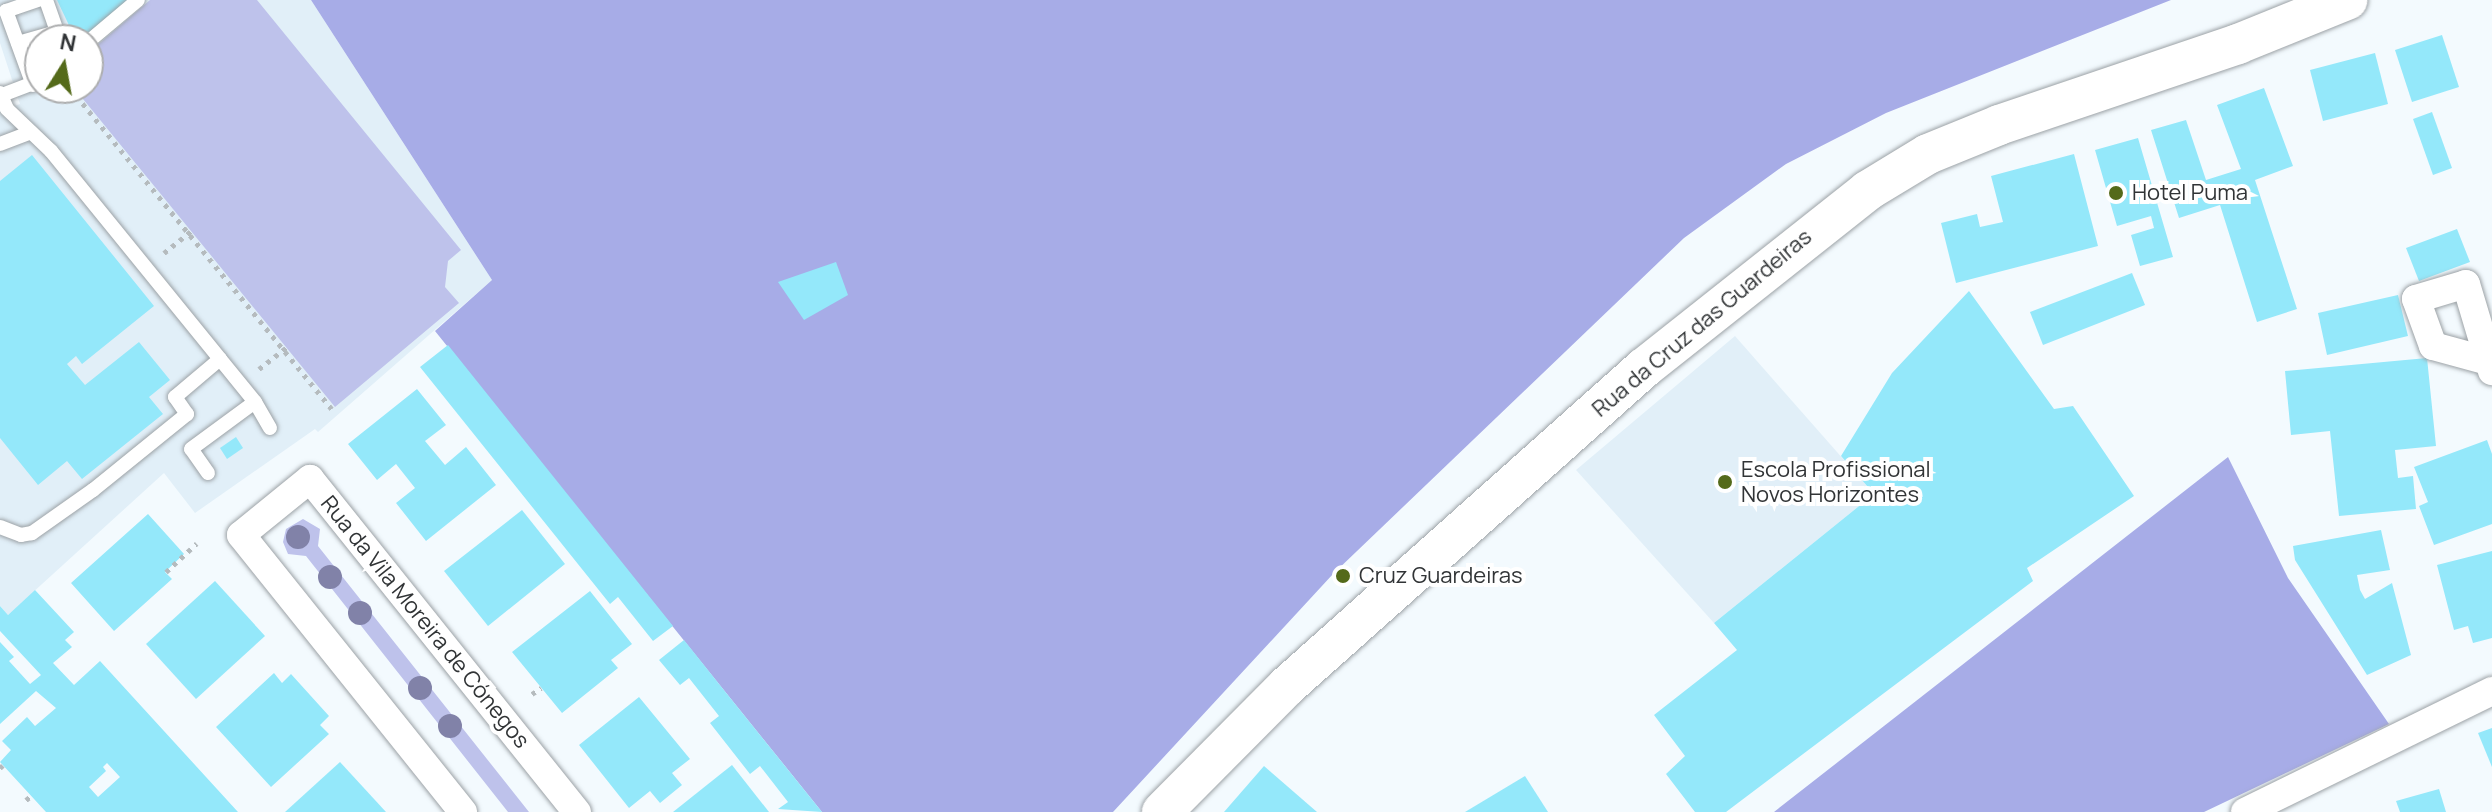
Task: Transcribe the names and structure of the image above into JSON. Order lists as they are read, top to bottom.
{
  "streets": {
    "main road": ["Rua da Cruz das Guardeiras"],
    "street": ["Rua da Vila Moreira de Cónegos"]
  },
  "places": ["Hotel Puma", "Escola Profissional Novos Horizontes", "Cruz Guardeiras"],
  "north": "top"
}
